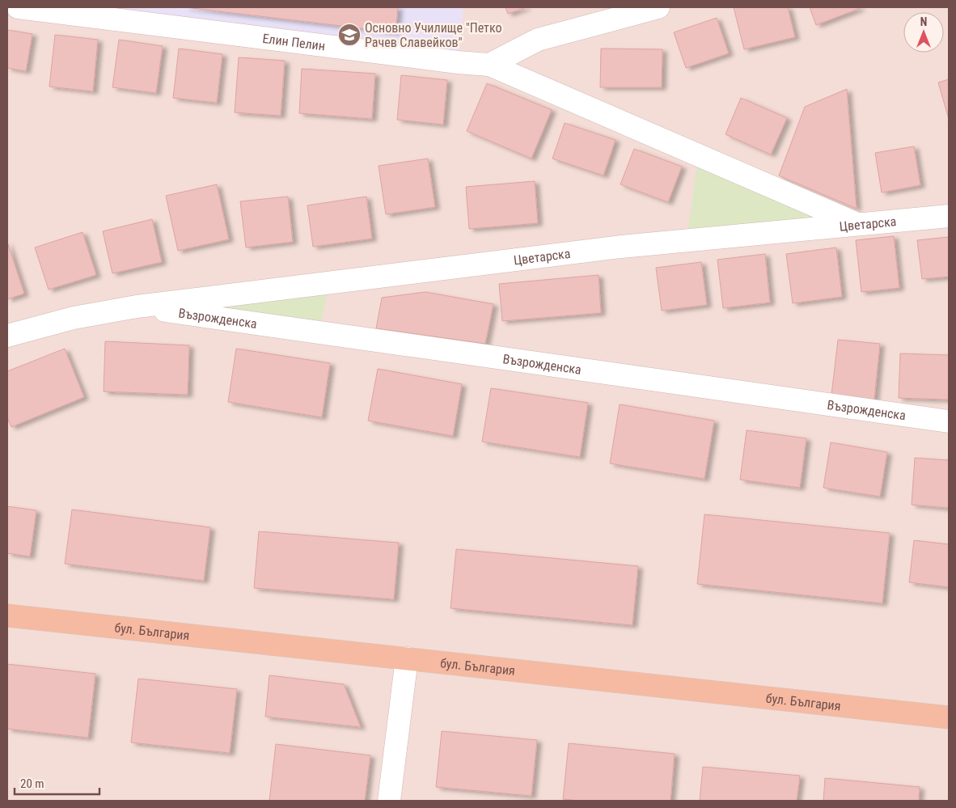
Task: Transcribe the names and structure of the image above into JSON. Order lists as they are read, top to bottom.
{
  "streets": {
    "main road": ["бул. България"],
    "street": ["Елин Пелин", "Цветарска", "Възрожденска"]
  },
  "crossings": [
    ["Цветарска", "Възрожденска"]
  ],
  "places": {
    "school or university": ["Основно Училище \"Петко Рачев Славейков\""]
  },
  "scale_bar": "20 m",
  "north": "top"
}
